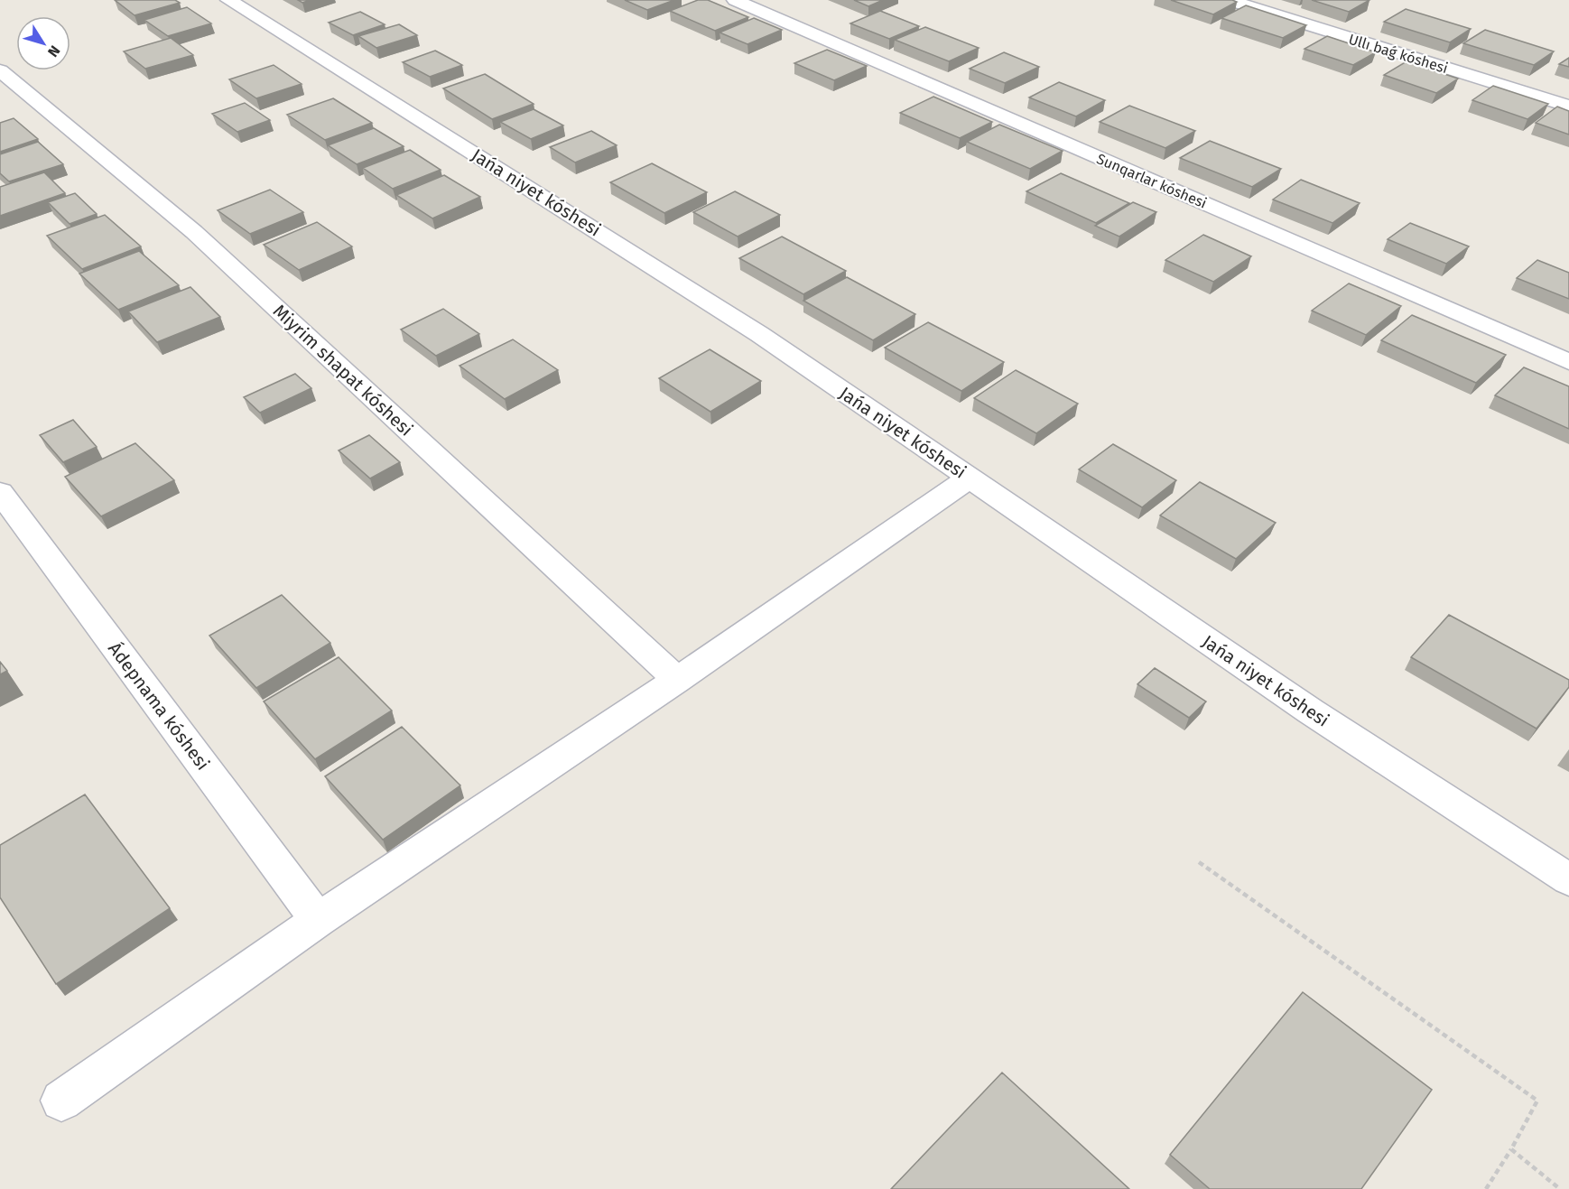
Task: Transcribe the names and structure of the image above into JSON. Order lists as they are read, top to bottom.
{
  "streets": {
    "street": [
      "Ullı baǵ kóshesi",
      "Sunqarlar kóshesi",
      "Jańa niyet kóshesi",
      "Miyrim shapat kóshesi",
      "Ádepnama kóshesi"
    ]
  },
  "north": "bottom right"
}
